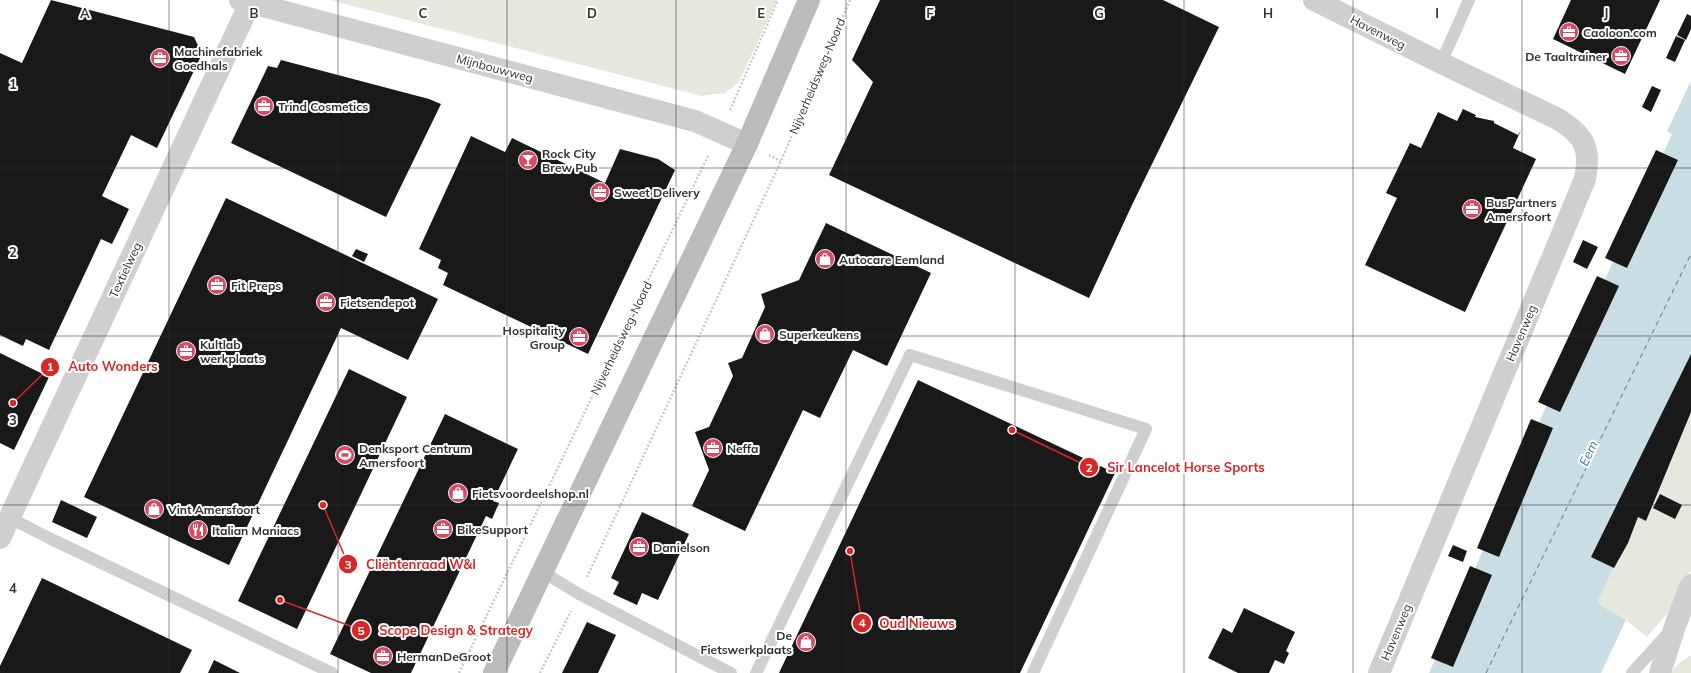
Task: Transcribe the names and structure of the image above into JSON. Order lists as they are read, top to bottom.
{
  "streets": {
    "street": ["Havenweg", "Mijnbouwweg", "Textielweg"],
    "path": ["Nijverheidsweg-Noord"]
  },
  "crossings": [
    ["Mijnbouwweg", "Nijverheidsweg-Noord"],
    ["Mijnbouwweg", "Textielweg"]
  ],
  "water": ["Eem"],
  "places": {
    "office": [
      "Caoloon.com",
      "De Taaltrainer",
      "Machinefabriek Goedhals",
      "Trind Cosmetics",
      "Sweet Delivery",
      "BusPartners Amersfoort",
      "Fit Preps",
      "Fietsendepot",
      "Hospitality Group",
      "Kultlab werkplaats",
      "Neffa",
      "BikeSupport",
      "Danielson",
      "HermanDeGroot"
    ],
    "bar": ["Rock City Brew Pub"],
    "shop": [
      "Autocare Eemland",
      "Superkeukens",
      "Fietsvoordeelshop.nl",
      "Vint Amersfoort",
      "De Fietswerkplaats"
    ],
    "other": [
      "Auto Wonders",
      "Sir Lancelot Horse Sports",
      "Cliëntenraad W&I",
      "Oud Nieuws",
      "Scope Design & Strategy"
    ],
    "sports": ["Denksport Centrum Amersfoort"],
    "restaurant": ["Italian Maniacs"]
  },
  "grid": {
    "columns": [
      "A",
      "B",
      "C",
      "D",
      "E",
      "F",
      "G",
      "H",
      "I",
      "J"
    ],
    "rows": [
      "1",
      "2",
      "3",
      "4"
    ]
  }
}
